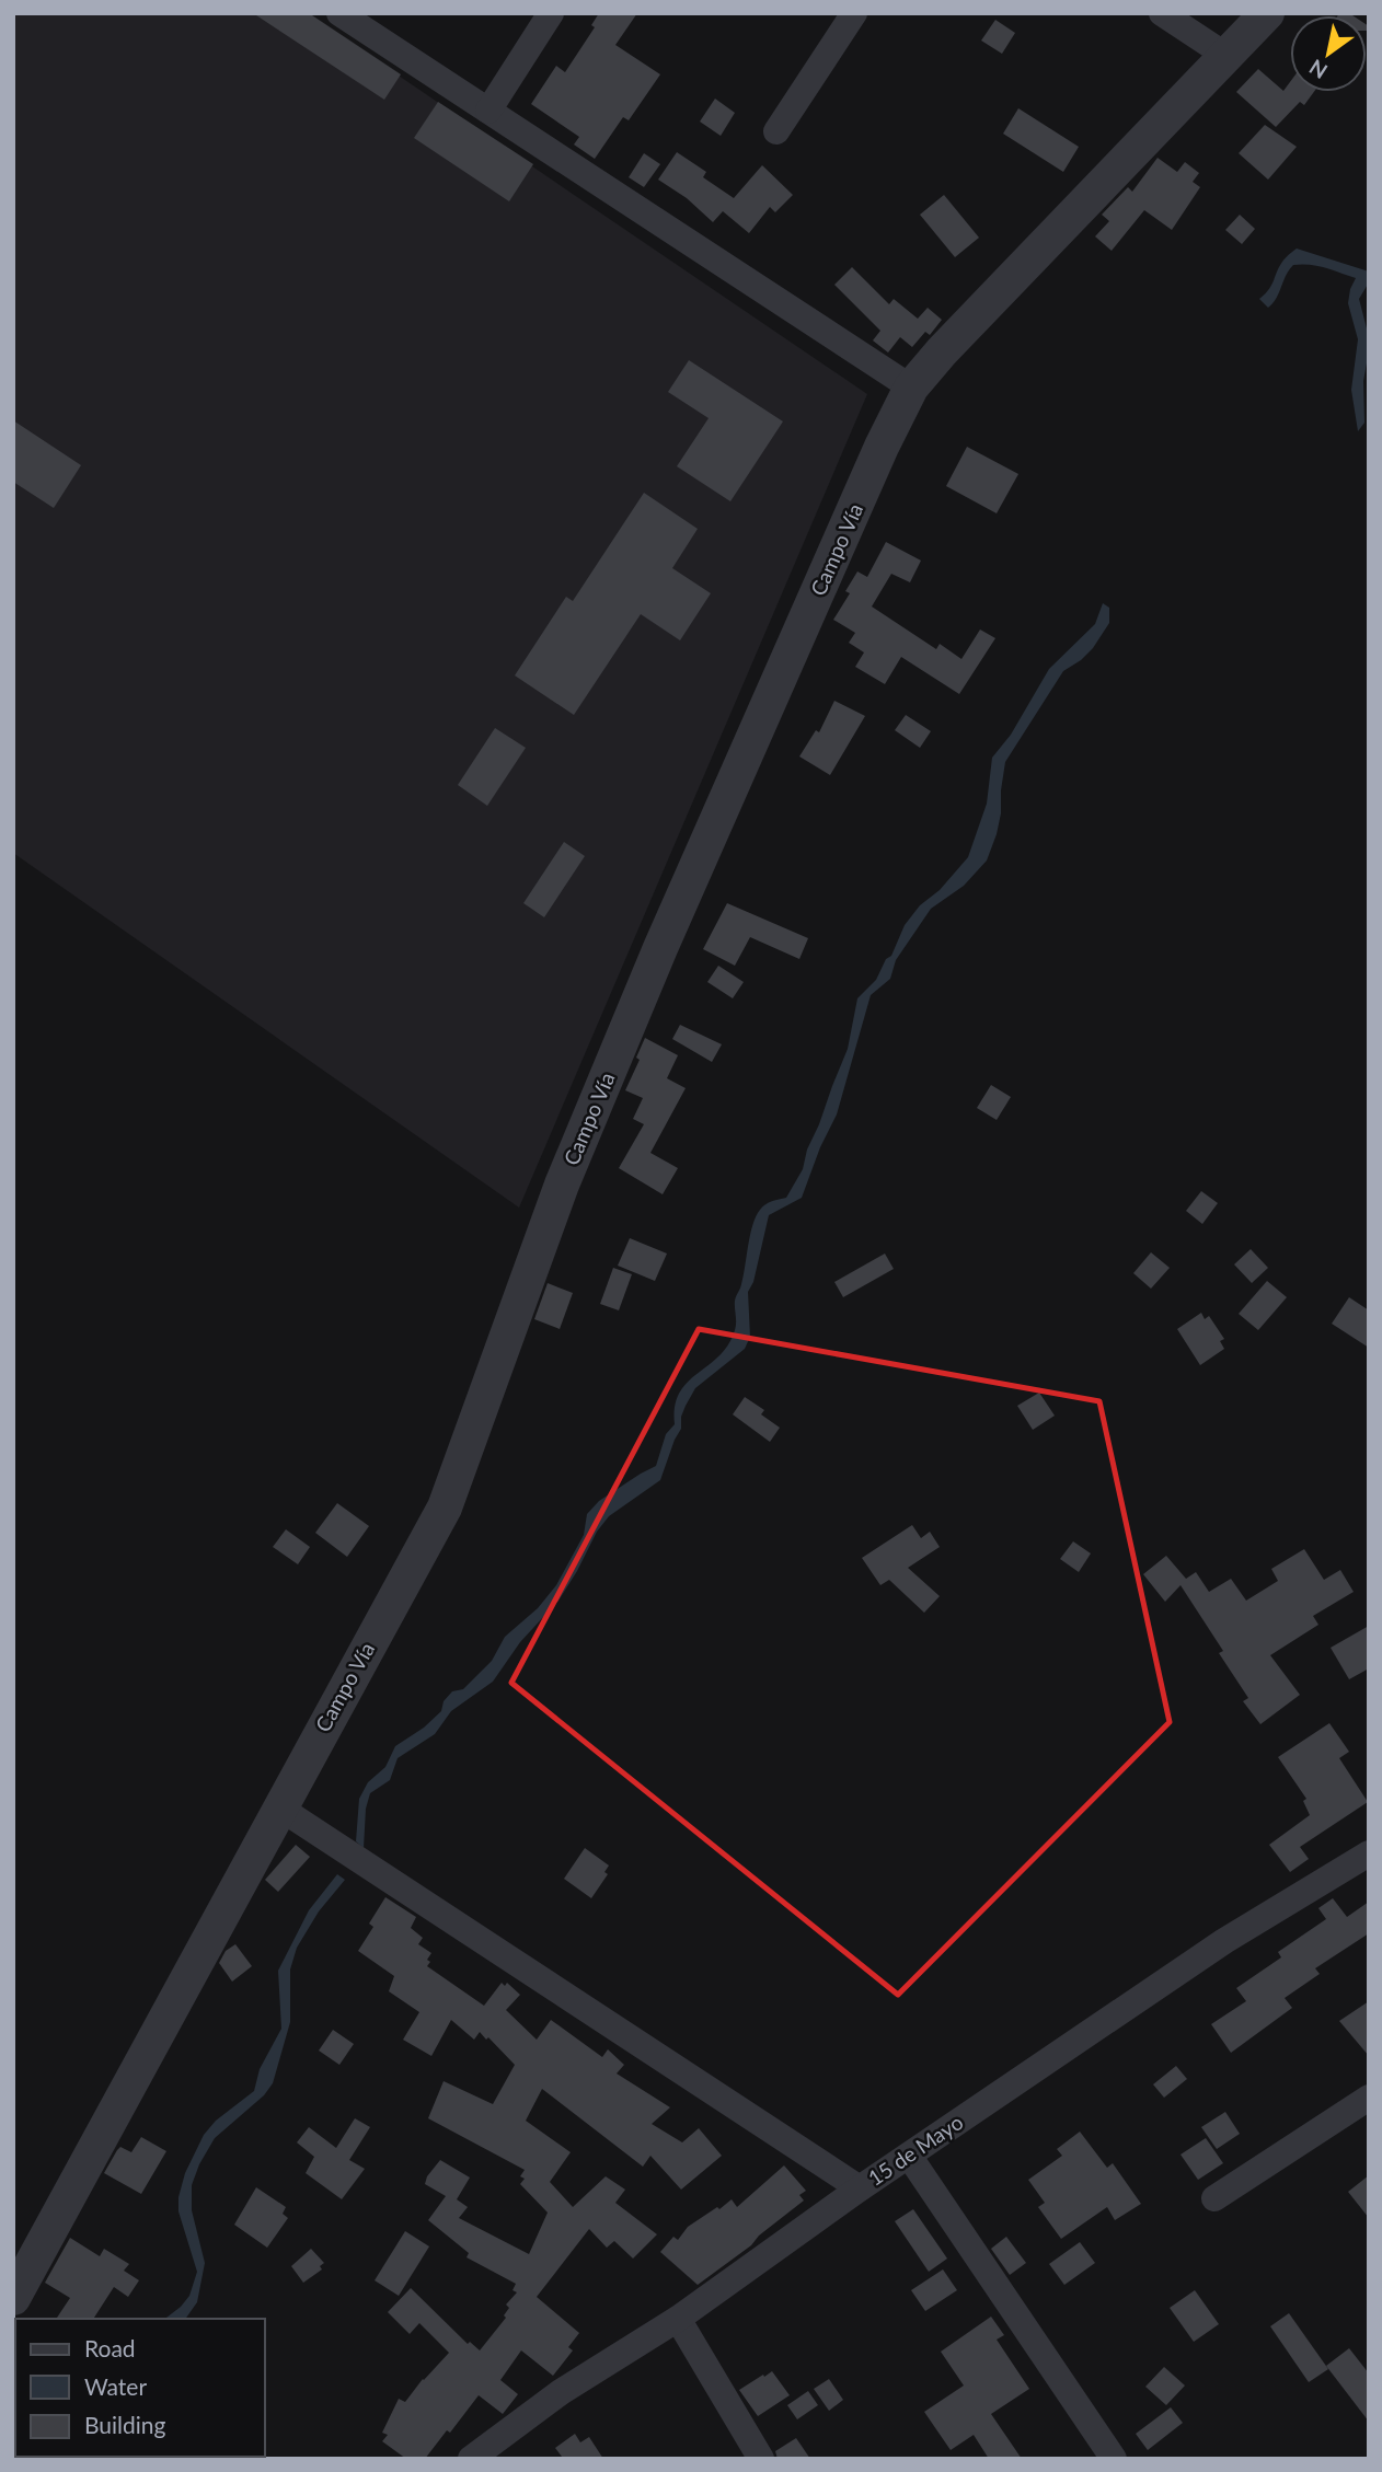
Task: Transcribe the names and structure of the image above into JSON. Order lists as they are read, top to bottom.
{
  "streets": {
    "street": ["Campo Vía", "15 de Mayo"]
  },
  "legend": ["Road", "Water", "Building"],
  "north": "bottom left"
}
